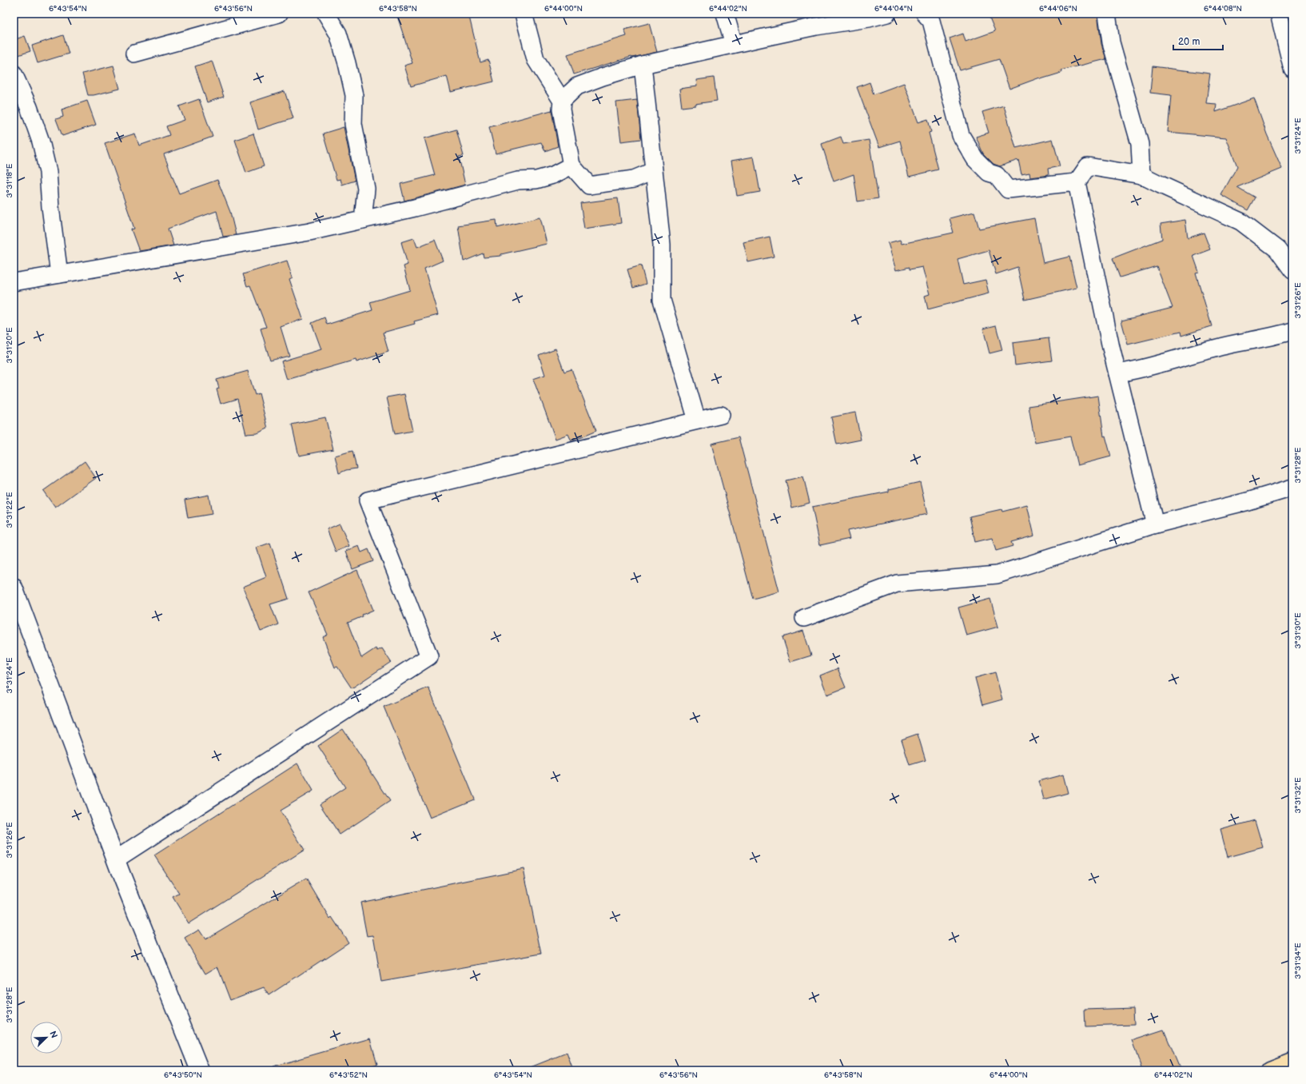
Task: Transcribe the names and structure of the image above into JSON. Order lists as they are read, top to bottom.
{
  "scale_bar": "20 m",
  "north": "top right",
  "coordinates": [
    "6°43'54\"N",
    "6°43'56\"N",
    "6°43'58\"N",
    "6°44'00\"N",
    "6°44'02\"N",
    "6°44'04\"N",
    "6°44'06\"N",
    "6°44'08\"N",
    "3°31'24\"E",
    "3°31'18\"E",
    "3°31'26\"E",
    "3°31'20\"E",
    "3°31'28\"E",
    "3°31'22\"E",
    "3°31'30\"E",
    "3°31'32\"E",
    "3°31'34\"E",
    "6°43'50\"N",
    "6°43'52\"N"
  ]
}
